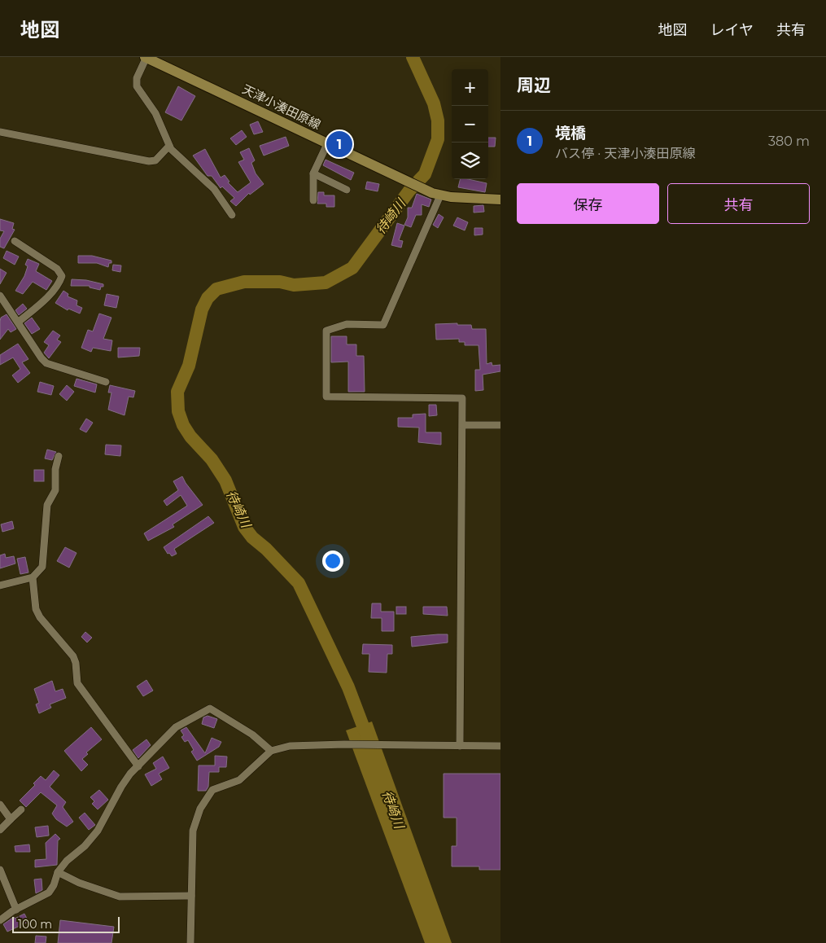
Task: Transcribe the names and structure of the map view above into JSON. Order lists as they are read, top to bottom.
{
  "streets": {
    "main road": ["天津小湊田原線"]
  },
  "water": ["待崎川"],
  "scale_bar": "100 m",
  "page": {
    "header": "地図",
    "nav": ["地図", "レイヤ", "共有"],
    "heading": "周辺",
    "map_buttons": ["+", "−"],
    "list": [
      {
        "mark": "1",
        "name": "境橋",
        "note": "バス停 · 天津小湊田原線",
        "value": "380 m"
      }
    ],
    "pins": "1",
    "buttons": ["保存", "共有"],
    "scale": "100 m"
  }
}
